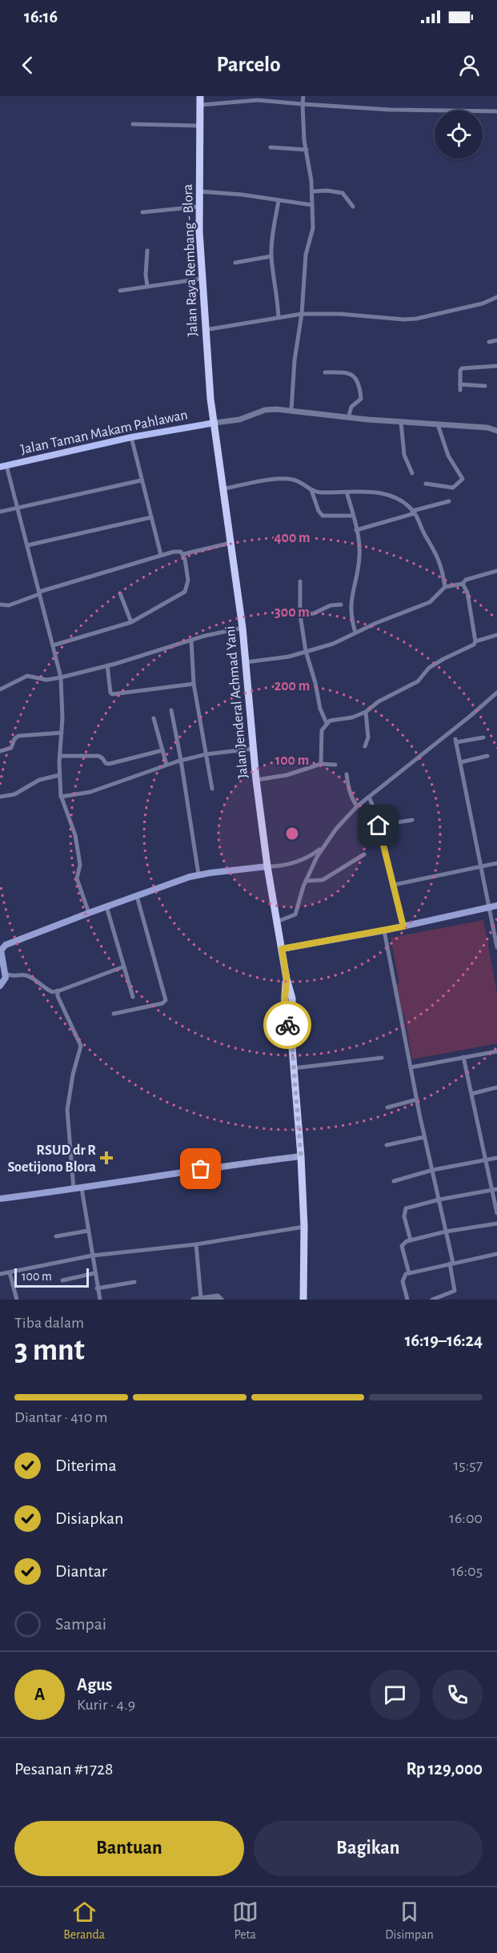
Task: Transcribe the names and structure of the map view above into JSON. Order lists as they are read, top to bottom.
{
  "streets": {
    "highway": ["Jalan Raya Rembang - Blora", "Jalan Jenderal Achmad Yani"],
    "main road": ["Jalan Taman Makam Pahlawan"]
  },
  "crossings": [
    ["Jalan Raya Rembang - Blora", "Jalan Taman Makam Pahlawan"],
    ["Jalan Raya Rembang - Blora", "Jalan Jenderal Achmad Yani"],
    ["Jalan Taman Makam Pahlawan", "Jalan Jenderal Achmad Yani"]
  ],
  "places": {
    "health": ["RSUD dr R Soetijono Blora"]
  },
  "scale_bar": "100 m",
  "page": {
    "status": "16:16",
    "header": "Parcelo",
    "scale": "100 m",
    "heading": ["3 mnt", "Tiba dalam", "16:19–16:24"],
    "panel": [
      "Agus",
      "Kurir · 4.9",
      "Pesanan #1728",
      "Rp 129,000"
    ],
    "bar": "Diantar · 410 m",
    "list": [
      ["Diterima", "15:57"],
      ["Disiapkan", "16:00"],
      ["Diantar", "16:05"],
      "Sampai"
    ],
    "round": "A",
    "buttons": ["Bantuan", "Bagikan"],
    "tabs": ["Beranda", "Peta", "Disimpan"]
  },
  "rings": [
    "400 m",
    "300 m",
    "200 m",
    "100 m"
  ]
}
